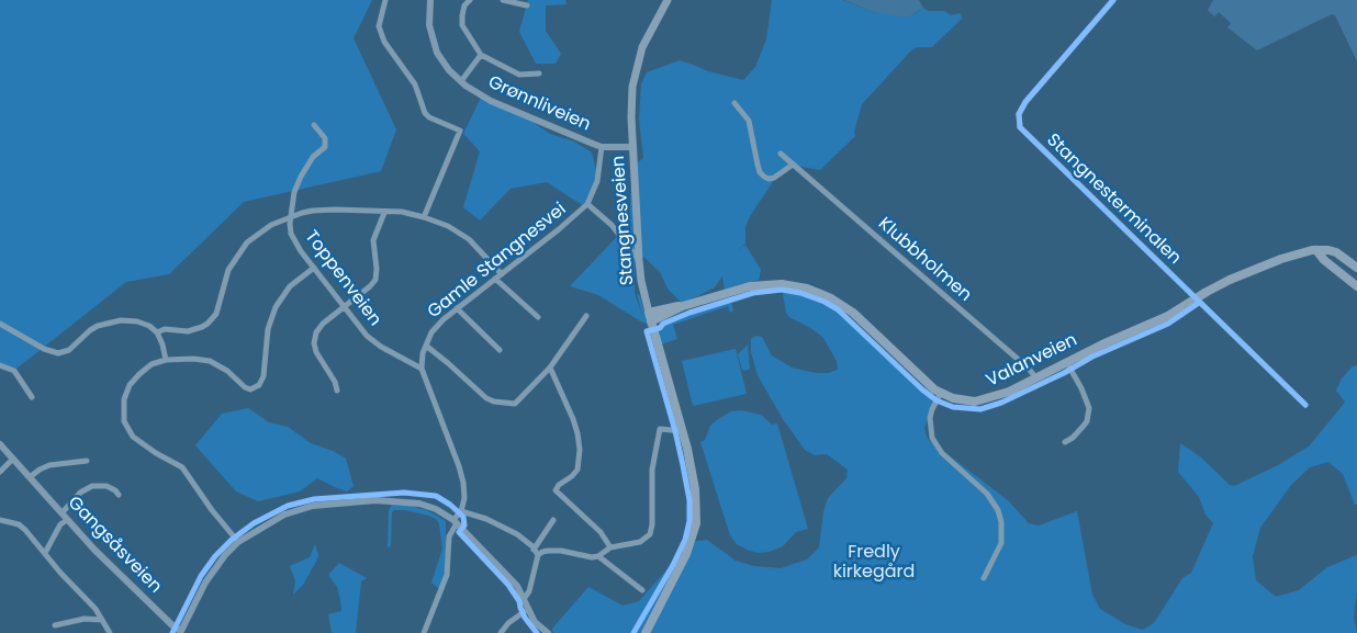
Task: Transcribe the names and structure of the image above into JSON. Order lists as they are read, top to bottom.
{
  "streets": {
    "main road": ["Stangnesveien", "Valanveien"],
    "street": [
      "Grønnliveien",
      "Stangnesterminalen",
      "Klubbholmen",
      "Gamle Stangnesvei",
      "Toppenveien",
      "Gangsåsveien"
    ]
  },
  "crossings": [
    ["Grønnliveien", "Stangnesveien"],
    ["Grønnliveien", "Gamle Stangnesvei"],
    ["Stangnesterminalen", "Valanveien"],
    ["Stangnesveien", "Valanveien"],
    ["Klubbholmen", "Valanveien"],
    ["Gamle Stangnesvei", "Toppenveien"]
  ],
  "parks": ["Fredly kirkegård"]
}
